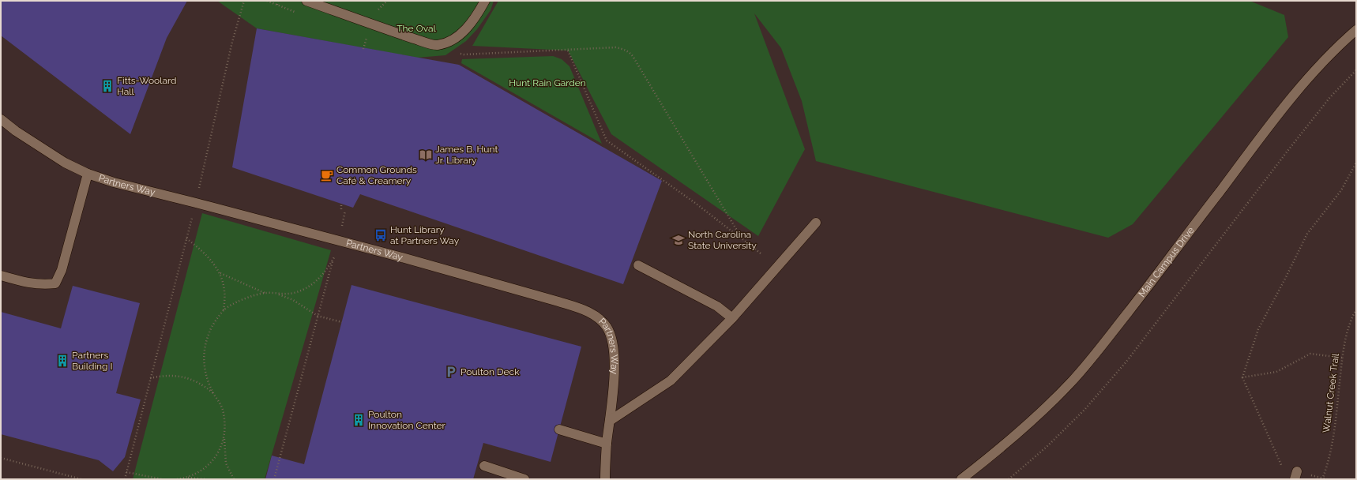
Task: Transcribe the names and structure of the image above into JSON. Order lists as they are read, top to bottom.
{
  "streets": {
    "street": ["Partners Way", "Main Campus Drive"],
    "path": ["Walnut Creek Trail"]
  },
  "parks": ["The Oval", "Hunt Rain Garden"],
  "places": {
    "building": ["Fitts-Woolard Hall", "Partners Building I", "Poulton Innovation Center"],
    "library": ["James B. Hunt Jr. Library"],
    "cafe": ["Common Grounds Café & Creamery"],
    "bus stop": ["Hunt Library at Partners Way"],
    "school or university": ["North Carolina State University"],
    "parking": ["Poulton Deck"]
  }
}
